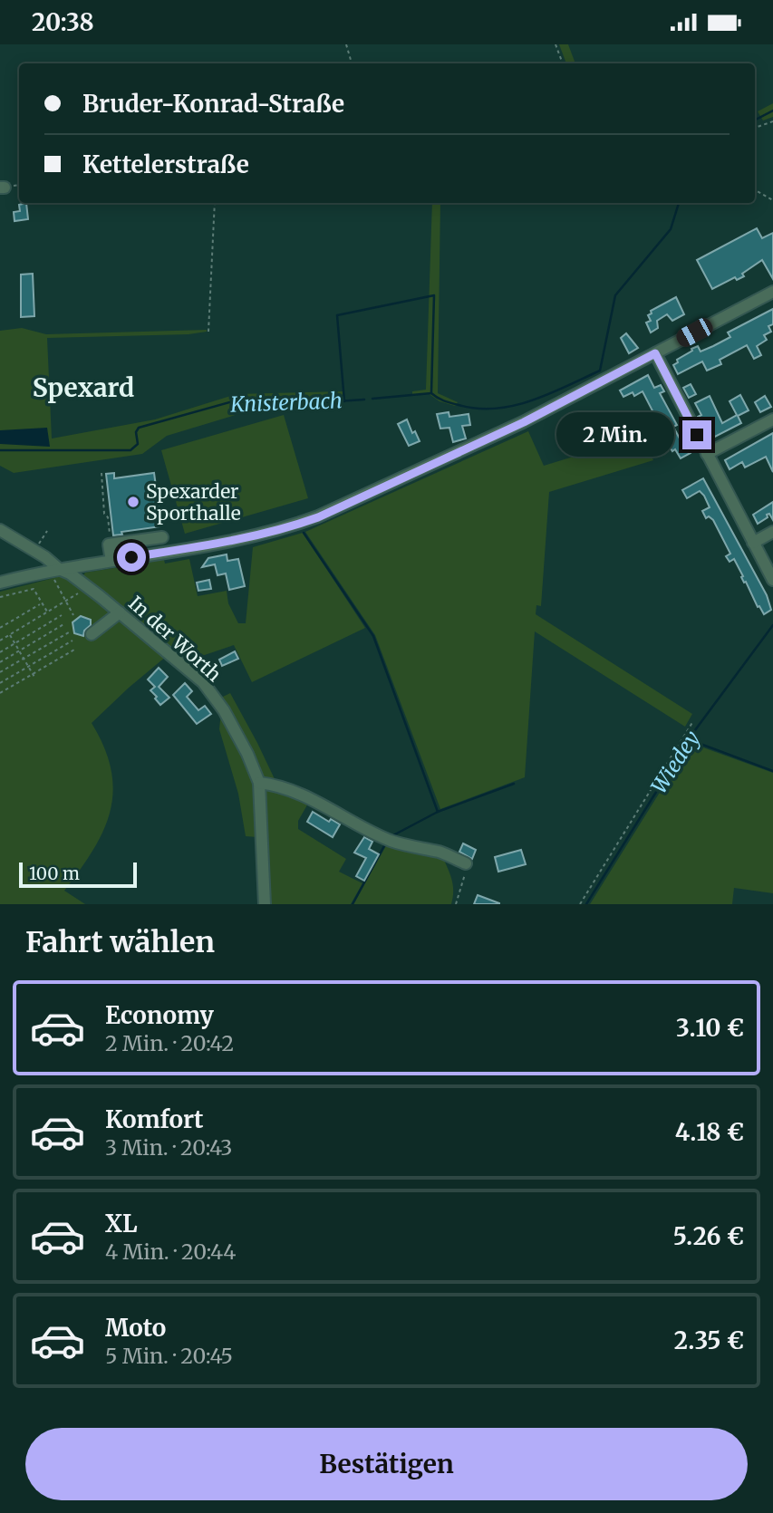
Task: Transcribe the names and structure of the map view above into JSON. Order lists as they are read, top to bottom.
{
  "streets": {
    "street": ["In der Worth"]
  },
  "districts": ["Spexard"],
  "water": ["Knisterbach", "Wiedey"],
  "places": ["Spexarder Sporthalle"],
  "scale_bar": "100 m",
  "page": {
    "status": "20:38",
    "banner": ["Bruder-Konrad-Straße", "Kettelerstraße"],
    "bubble": "2 Min.",
    "scale": "100 m",
    "heading": "Fahrt wählen",
    "list": [
      {
        "name": "Economy",
        "note": "2 Min. · 20:42",
        "value": "3.10 €"
      },
      {
        "name": "Komfort",
        "note": "3 Min. · 20:43",
        "value": "4.18 €"
      },
      {
        "name": "XL",
        "note": "4 Min. · 20:44",
        "value": "5.26 €"
      },
      {
        "name": "Moto",
        "note": "5 Min. · 20:45",
        "value": "2.35 €"
      }
    ],
    "buttons": "Bestätigen"
  }
}
